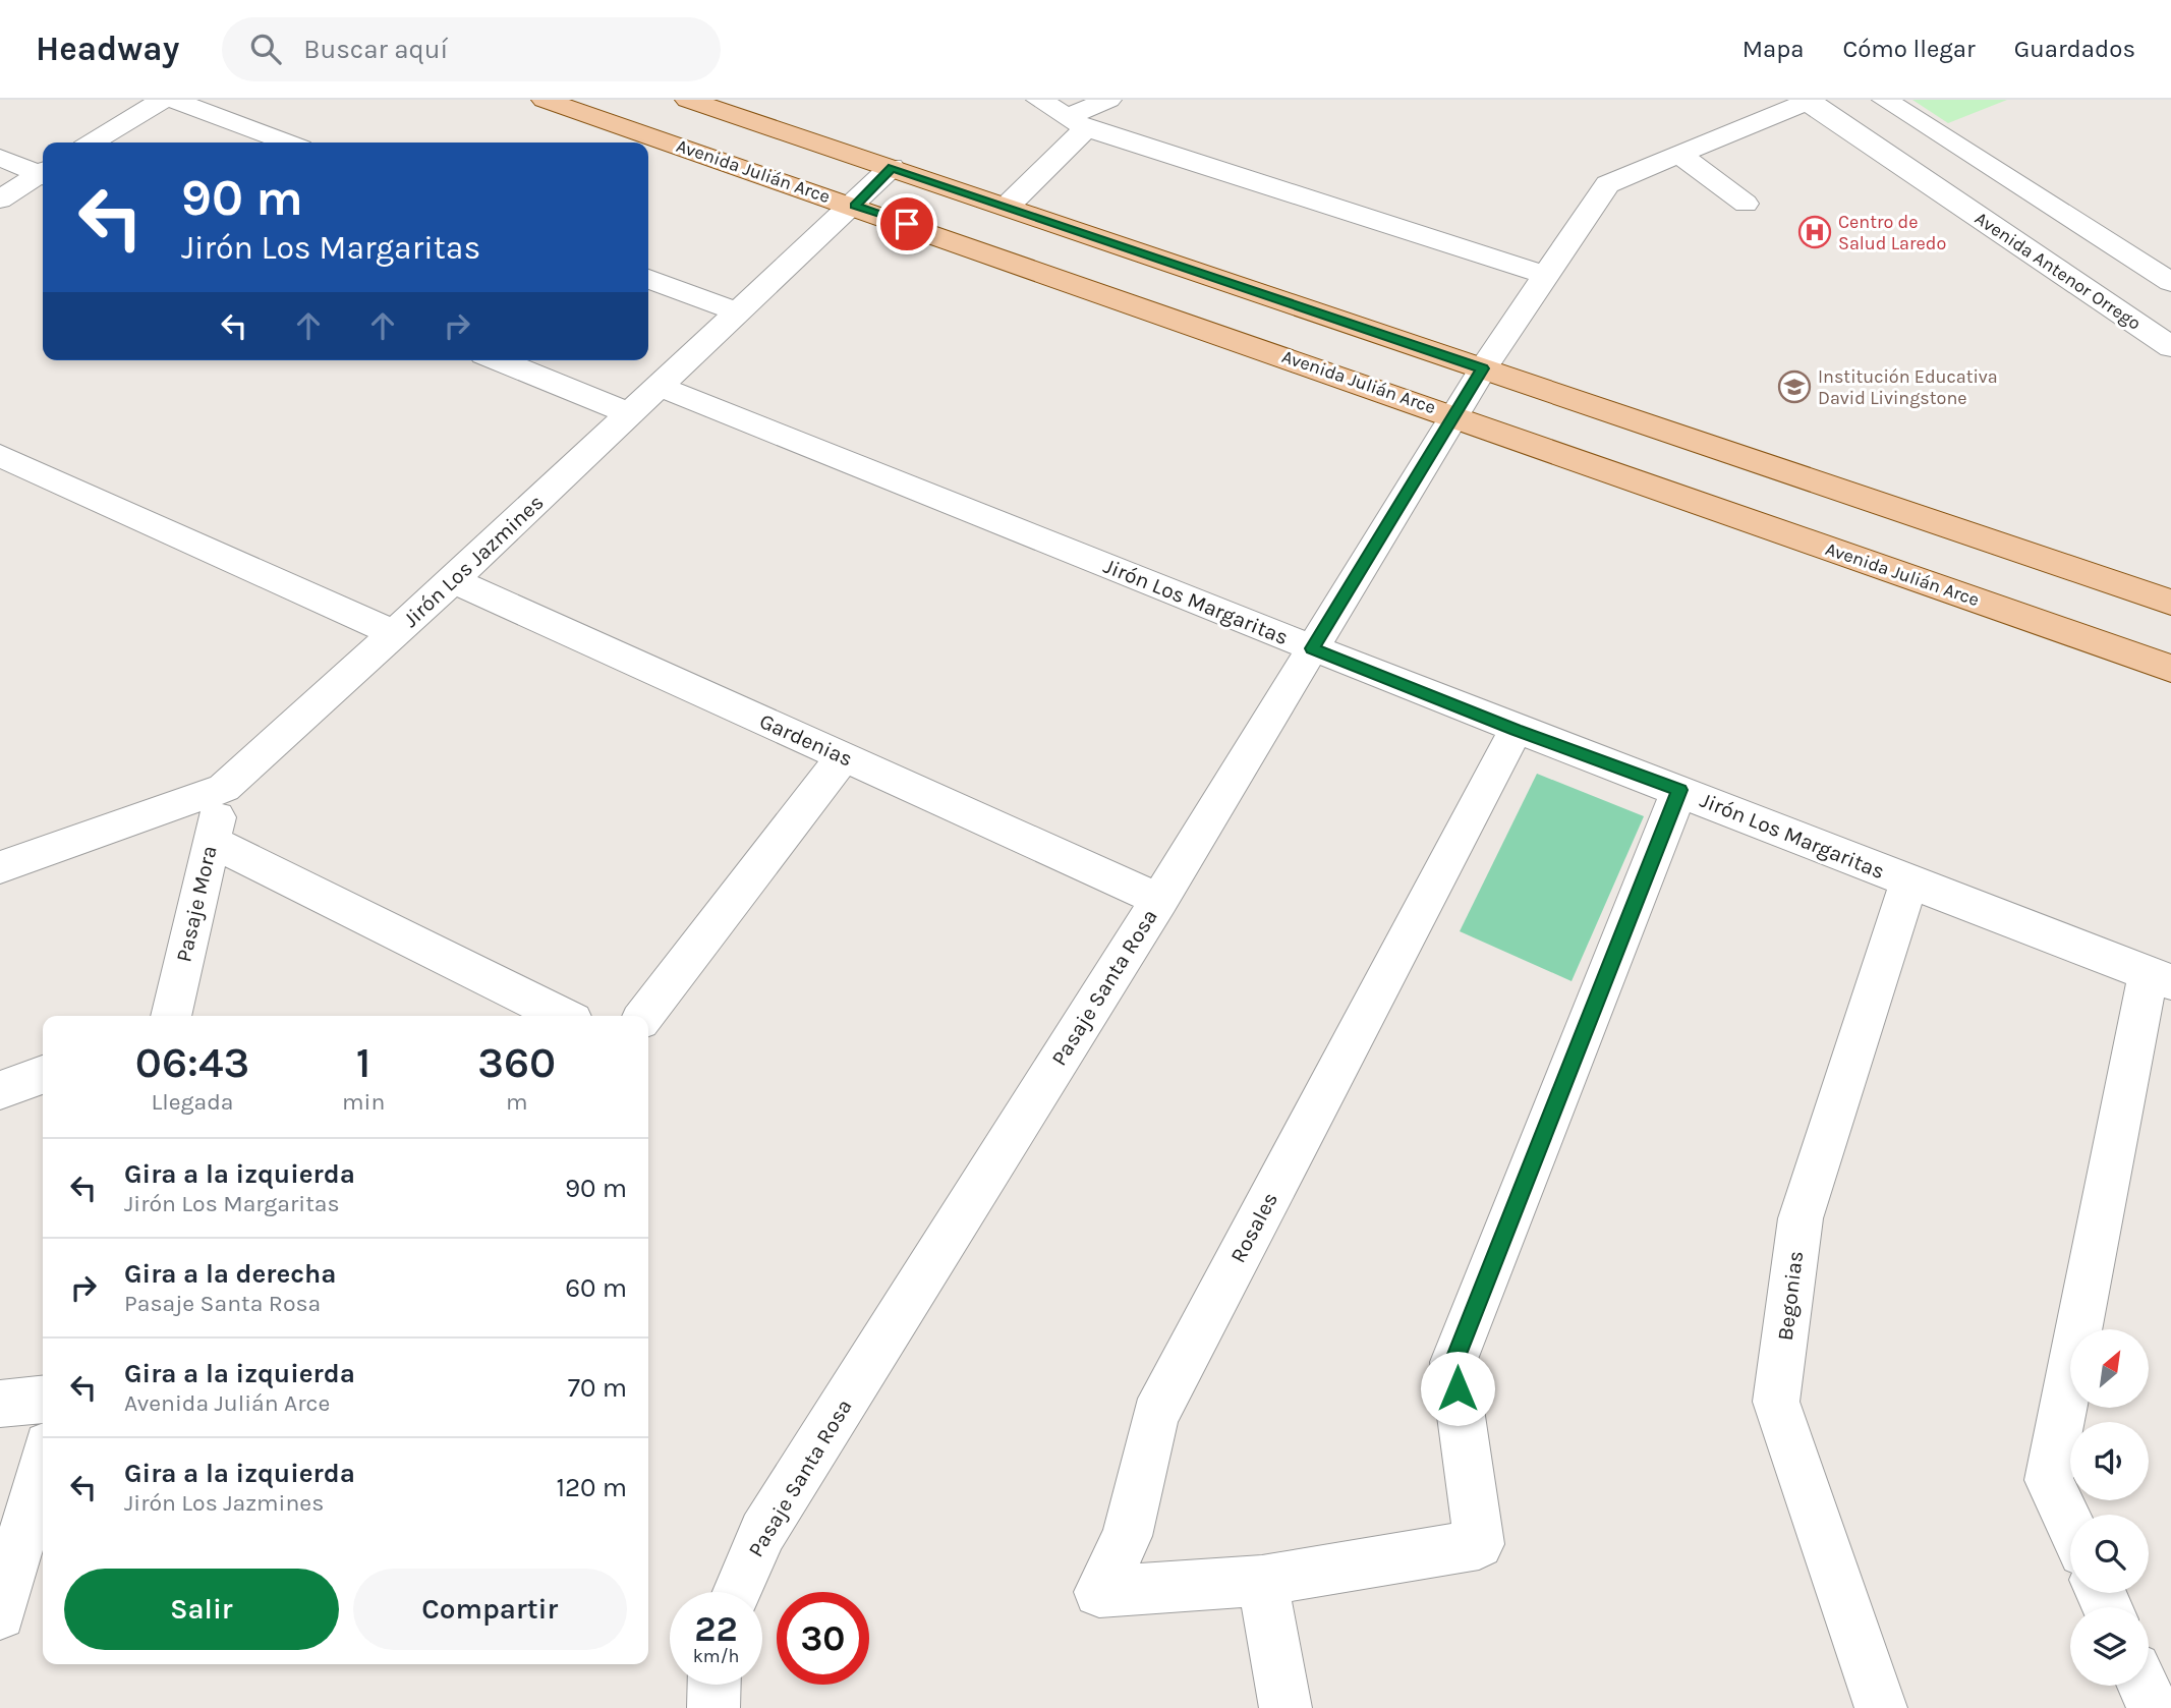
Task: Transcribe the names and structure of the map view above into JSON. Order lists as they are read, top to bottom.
{
  "streets": {
    "main road": ["Avenida Julián Arce"],
    "street": [
      "Avenida Antenor Orrego",
      "Jirón Los Jazmines",
      "Jirón Los Margaritas",
      "Gardenias",
      "Pasaje Mora",
      "Pasaje Santa Rosa",
      "Rosales",
      "Begonias"
    ]
  },
  "crossings": [
    ["Avenida Julián Arce", "Jirón Los Jazmines"],
    ["Avenida Julián Arce", "Pasaje Santa Rosa"],
    ["Avenida Antenor Orrego", "Pasaje Santa Rosa"],
    ["Jirón Los Jazmines", "Jirón Los Margaritas"],
    ["Jirón Los Jazmines", "Gardenias"],
    ["Jirón Los Jazmines", "Pasaje Mora"],
    ["Jirón Los Margaritas", "Pasaje Santa Rosa"],
    ["Jirón Los Margaritas", "Rosales"],
    ["Jirón Los Margaritas", "Begonias"],
    ["Gardenias", "Pasaje Santa Rosa"]
  ],
  "places": {
    "hospital": ["Centro de Salud Laredo"],
    "school or university": ["Institución Educativa David Livingstone"]
  },
  "north": "top right",
  "page": {
    "header": "Headway",
    "search": "Buscar aquí",
    "nav": ["Mapa", "Cómo llegar", "Guardados"],
    "turn": ["90 m", "Jirón Los Margaritas"],
    "eta": [
      "06:43",
      "Llegada",
      "1",
      "min",
      "360",
      "m"
    ],
    "list": [
      {
        "name": "Gira a la izquierda",
        "note": "Jirón Los Margaritas",
        "value": "90 m"
      },
      {
        "name": "Gira a la derecha",
        "note": "Pasaje Santa Rosa",
        "value": "60 m"
      },
      {
        "name": "Gira a la izquierda",
        "note": "Avenida Julián Arce",
        "value": "70 m"
      },
      {
        "name": "Gira a la izquierda",
        "note": "Jirón Los Jazmines",
        "value": "120 m"
      }
    ],
    "buttons": ["Salir", "Compartir"],
    "speed": "22 km/h",
    "limit": "30"
  }
}
